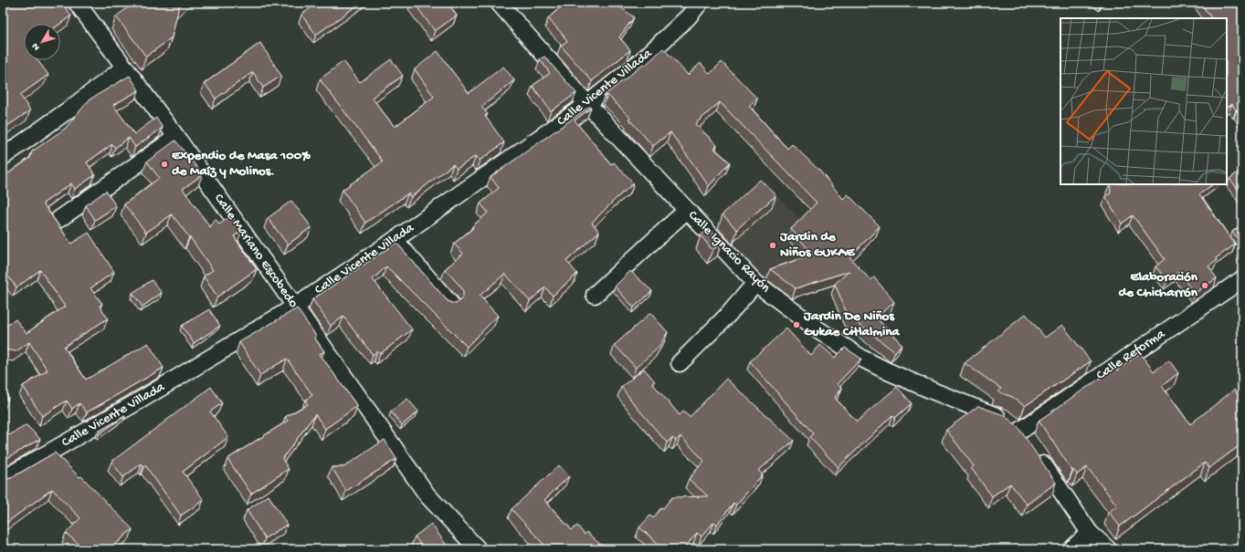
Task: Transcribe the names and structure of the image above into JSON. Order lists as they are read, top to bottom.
{
  "streets": {
    "street": [
      "Calle Vicente Villada",
      "Calle Mariano Escobedo",
      "Calle Ignacio Rayón",
      "Calle Reforma"
    ]
  },
  "crossings": [
    ["Calle Vicente Villada", "Calle Mariano Escobedo"],
    ["Calle Vicente Villada", "Calle Ignacio Rayón"],
    ["Calle Ignacio Rayón", "Calle Reforma"]
  ],
  "places": [
    "Expendio de Masa 100% de Maíz y Molinos.",
    "Jardin de Niños GUKAE",
    "Elaboración de Chicharrón",
    "Jardin De Niños Gukae Citlalmina"
  ],
  "north": "bottom left"
}
